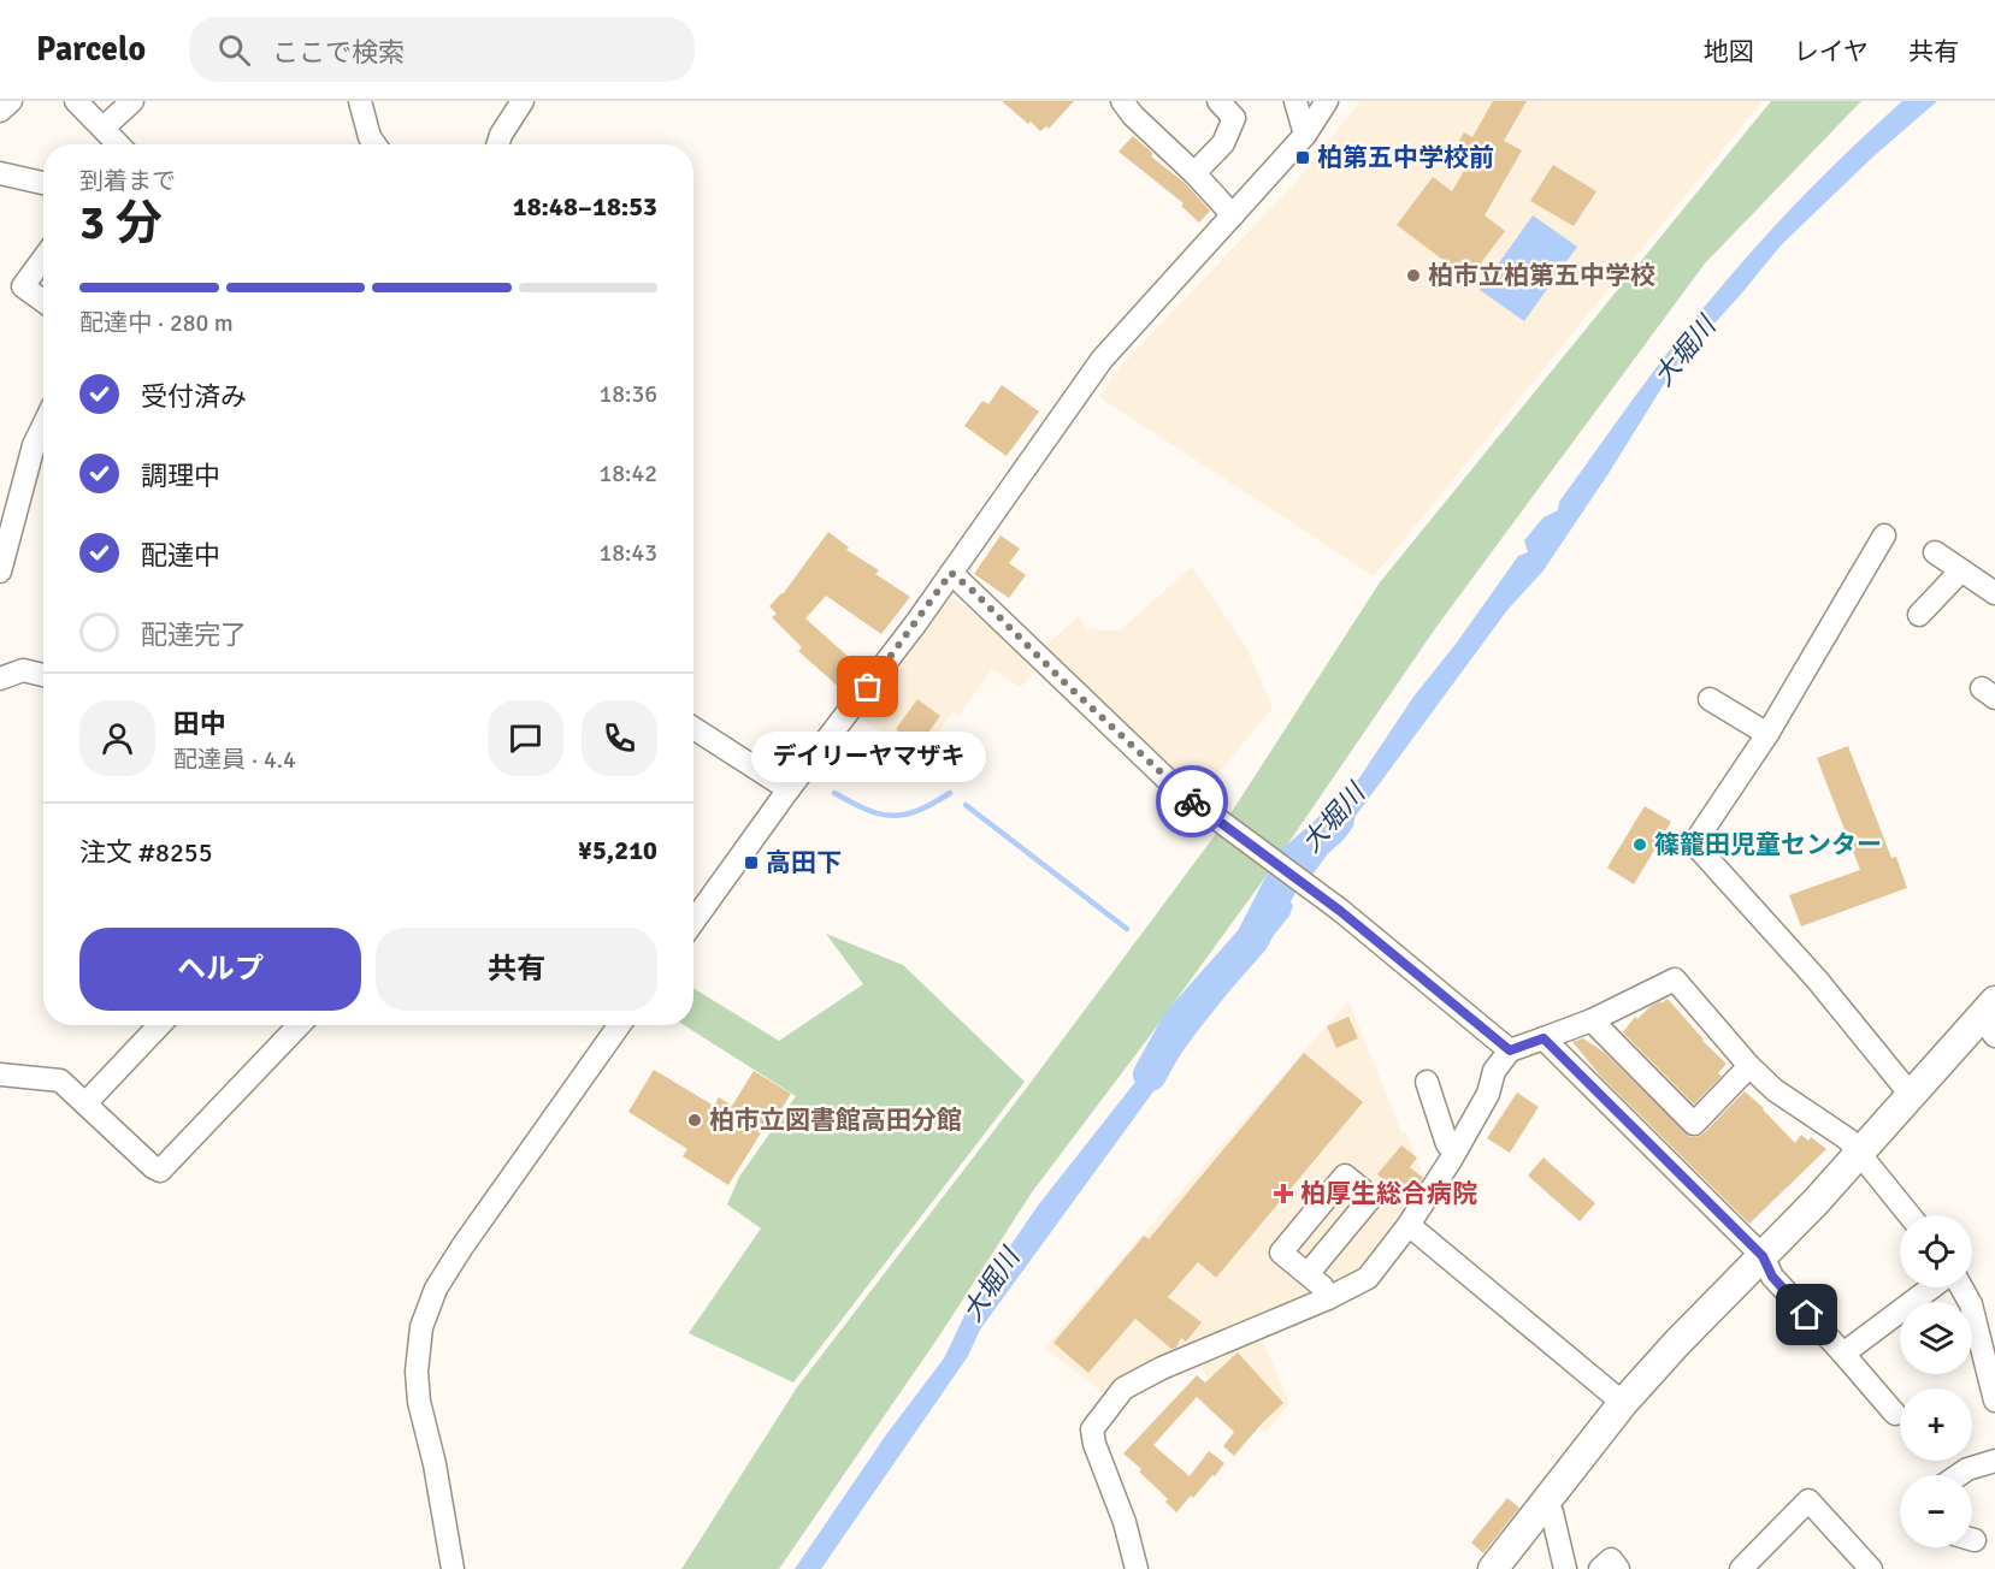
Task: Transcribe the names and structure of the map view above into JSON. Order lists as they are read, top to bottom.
{
  "water": ["大堀川"],
  "places": {
    "transit": ["柏第五中学校前", "高田下"],
    "other": [
      "柏市立柏第五中学校",
      "デイリーヤマザキ",
      "篠籠田児童センター",
      "柏市立図書館高田分館"
    ],
    "health": ["柏厚生総合病院"]
  },
  "page": {
    "header": "Parcelo",
    "search": "ここで検索",
    "nav": ["地図", "レイヤ", "共有"],
    "heading": ["3 分", "到着まで", "18:48–18:53"],
    "panel": [
      "田中",
      "配達員 · 4.4",
      "注文 #8255",
      "¥5,210"
    ],
    "bar": "配達中 · 280 m",
    "list": [
      ["受付済み", "18:36"],
      ["調理中", "18:42"],
      ["配達中", "18:43"],
      "配達完了"
    ],
    "bubble": "デイリーヤマザキ",
    "buttons": ["ヘルプ", "共有"],
    "map_buttons": ["+", "−"]
  }
}
